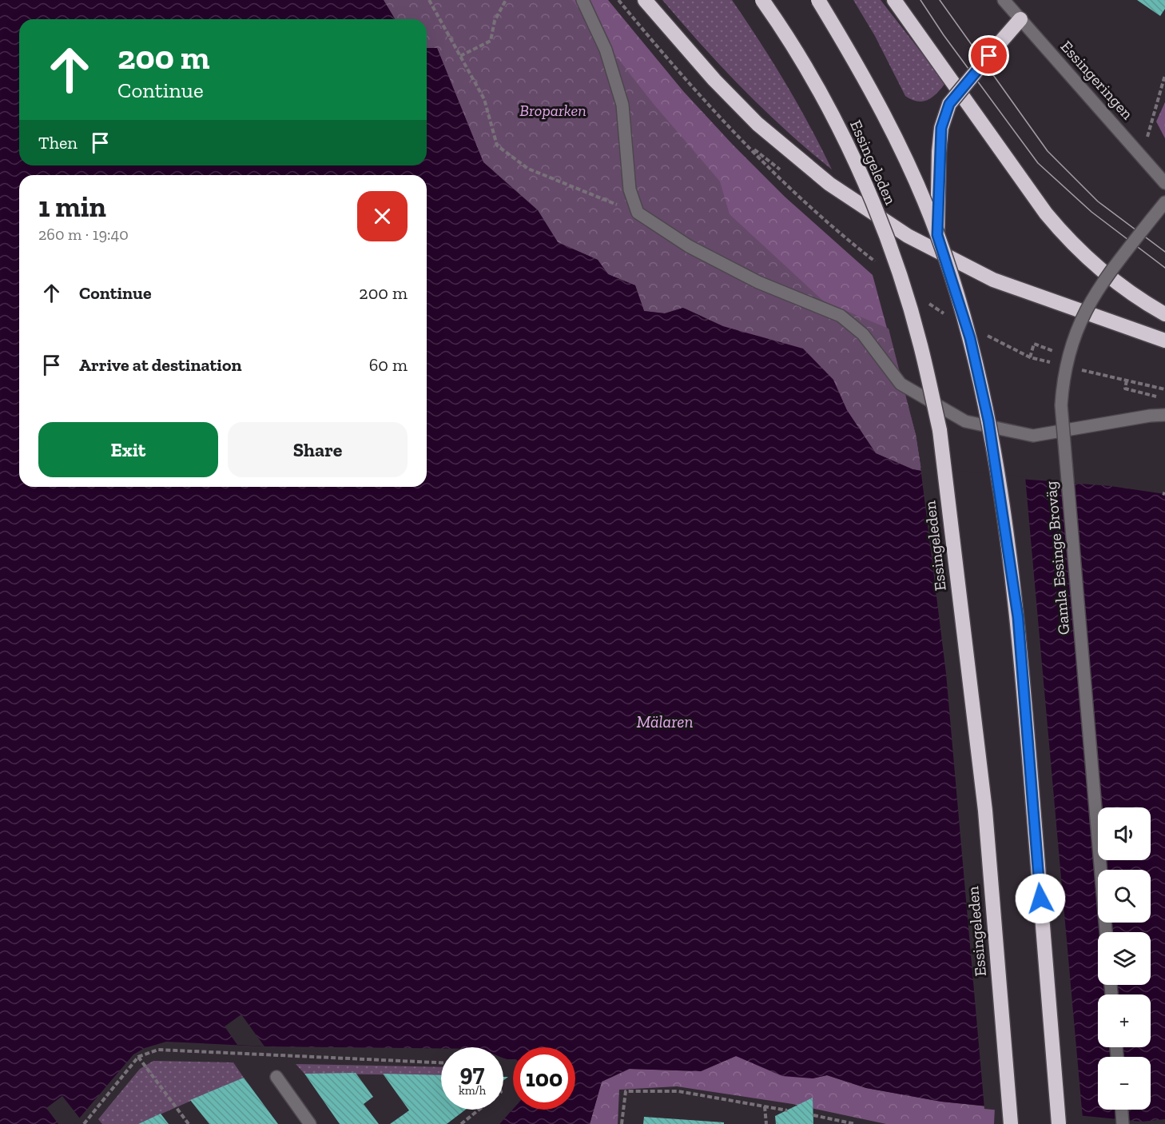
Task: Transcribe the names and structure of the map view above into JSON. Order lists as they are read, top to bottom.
{
  "streets": {
    "highway": ["Essingeleden"],
    "street": ["Essingeringen", "Gamla Essinge Broväg"]
  },
  "water": ["Mälaren"],
  "parks": ["Broparken"],
  "page": {
    "turn": ["200 m", "Continue"],
    "then": "Then",
    "heading": ["1 min", "260 m · 19:40"],
    "list": [
      {
        "name": "Continue",
        "value": "200 m"
      },
      {
        "name": "Arrive at destination",
        "value": "60 m"
      }
    ],
    "buttons": ["Exit", "Share"],
    "map_buttons": ["+", "−"],
    "speed": "97 km/h",
    "limit": "100"
  }
}
